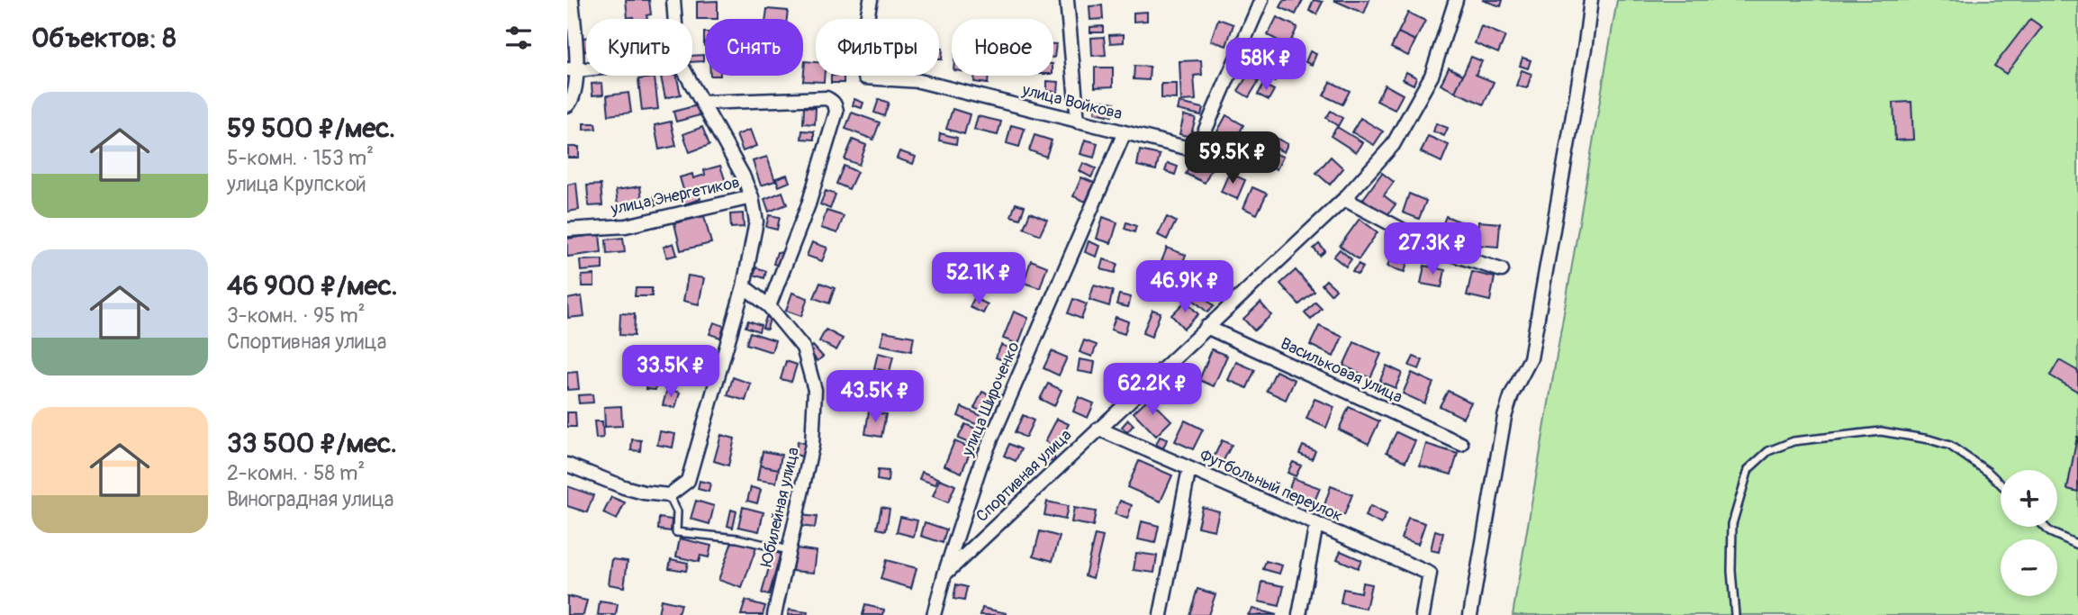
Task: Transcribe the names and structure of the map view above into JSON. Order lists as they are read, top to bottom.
{
  "streets": {
    "street": [
      "улица Войкова",
      "улица Энергетиков",
      "Васильковая улица",
      "улица Широченко",
      "Спортивная улица",
      "Футбольный переулок",
      "Юбилейная улица"
    ]
  },
  "crossings": [
    ["улица Войкова", "улица Широченко"],
    ["Васильковая улица", "Спортивная улица"],
    ["улица Широченко", "Спортивная улица"],
    ["Спортивная улица", "Футбольный переулок"]
  ],
  "page": {
    "heading": "Объектов: 8",
    "chip": [
      "Купить",
      "Снять",
      "Фильтры",
      "Новое"
    ],
    "price": [
      "58K ₽",
      "59.5K ₽",
      "27.3K ₽",
      "52.1K ₽",
      "46.9K ₽",
      "33.5K ₽",
      "62.2K ₽",
      "43.5K ₽"
    ],
    "list": [
      {
        "name": "59 500 ₽/мес.",
        "note": "5-комн. · 153 m² · улица Крупской"
      },
      {
        "name": "46 900 ₽/мес.",
        "note": "3-комн. · 95 m² · Спортивная улица"
      },
      {
        "name": "33 500 ₽/мес.",
        "note": "2-комн. · 58 m² · Виноградная улица"
      }
    ],
    "map_buttons": ["+", "−"]
  }
}
